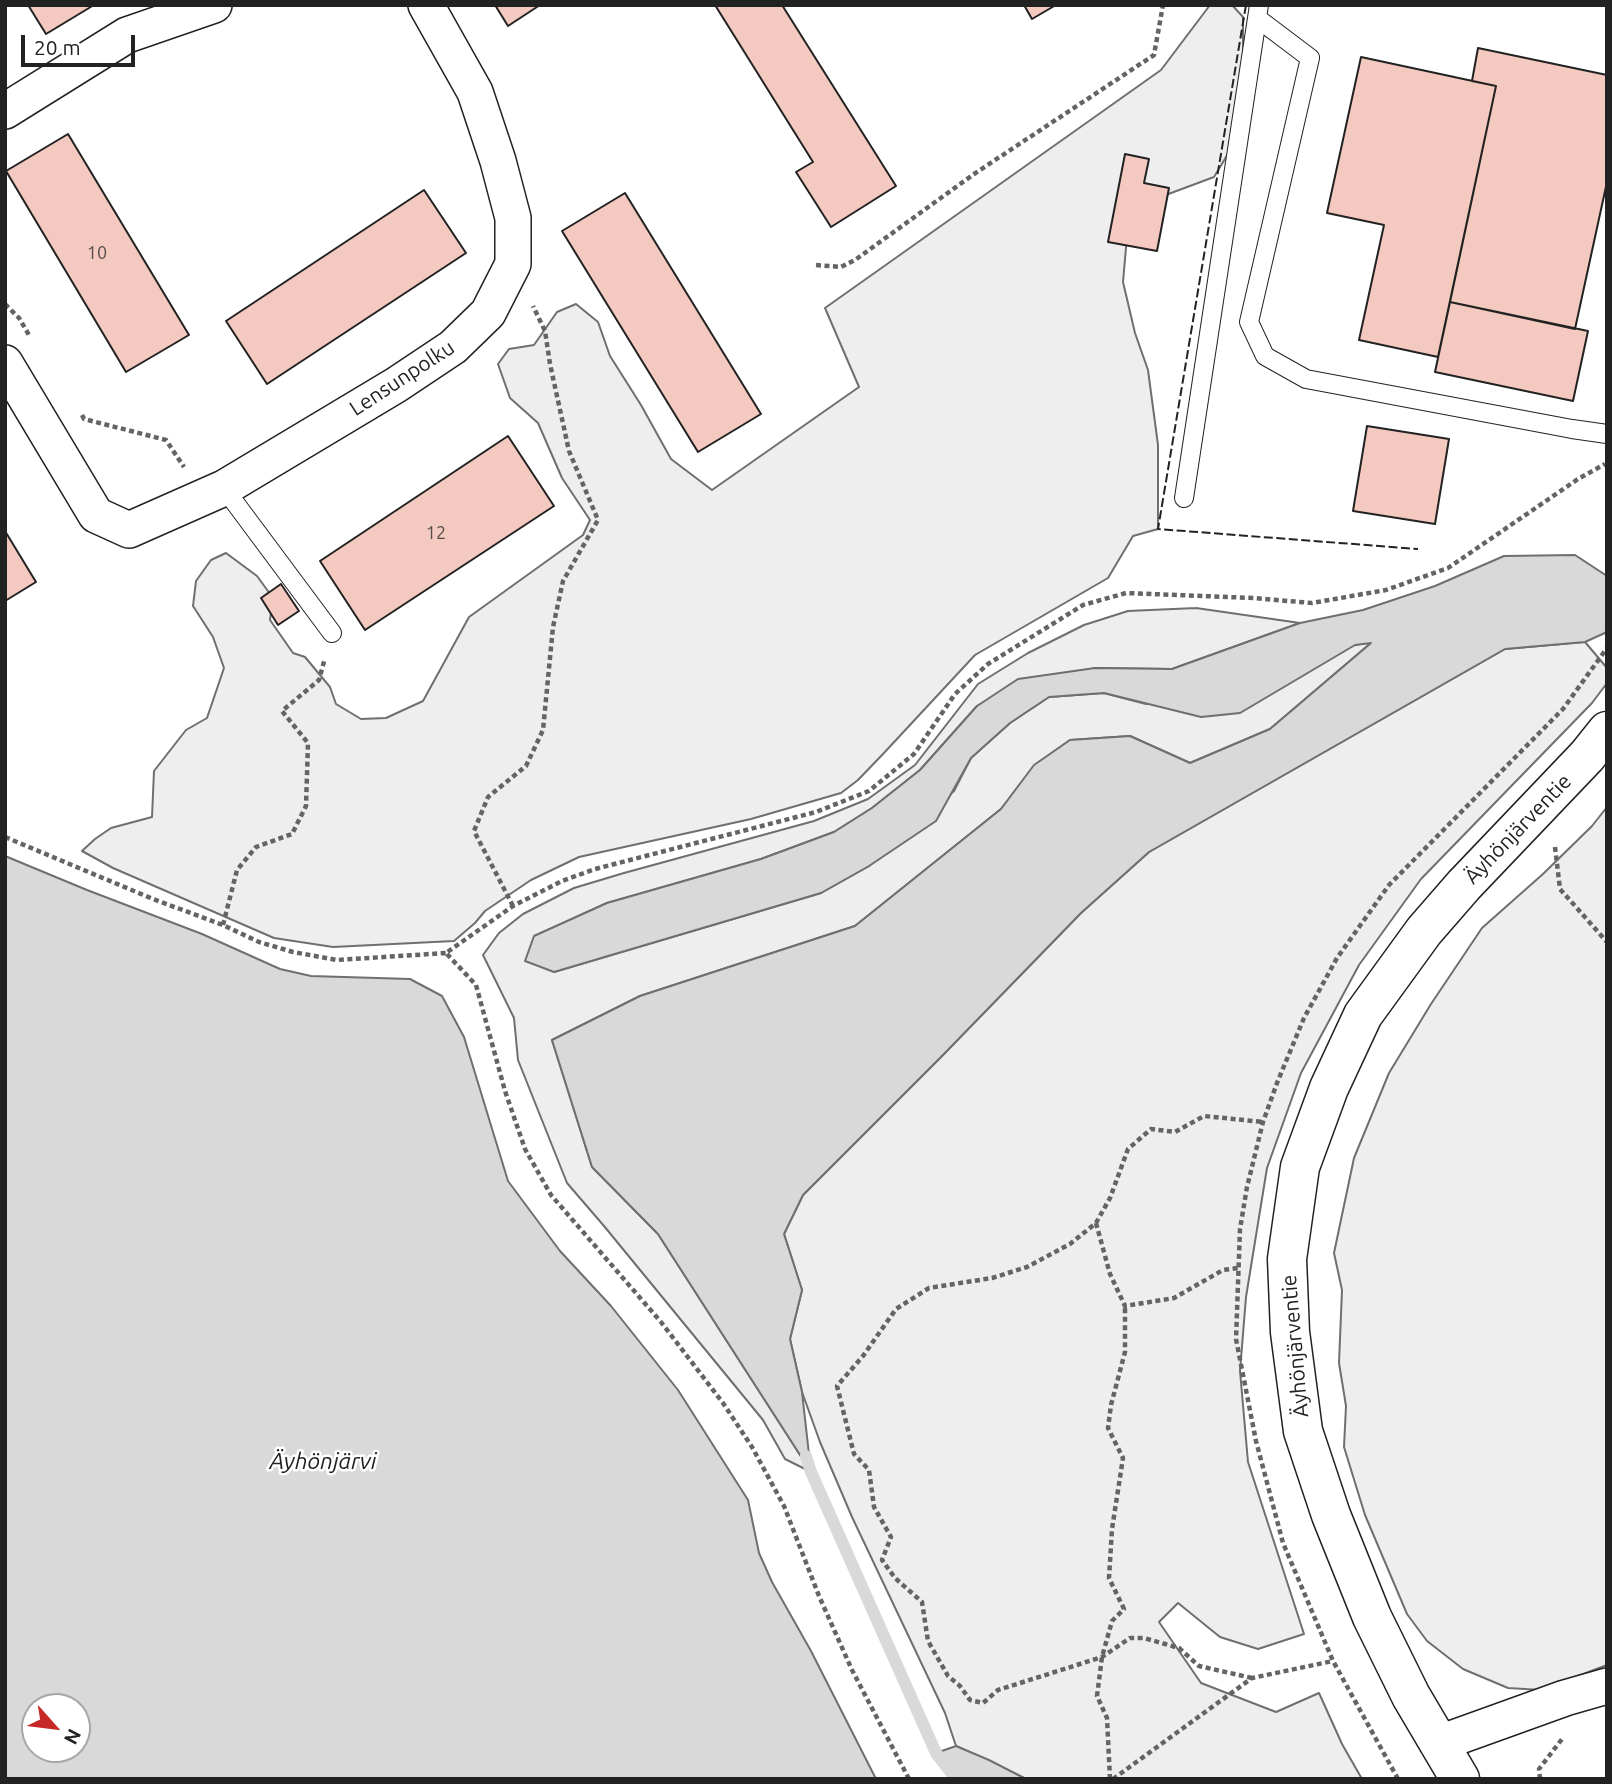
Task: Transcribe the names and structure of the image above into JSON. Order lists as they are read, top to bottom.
{
  "streets": {
    "main road": ["Äyhönjärventie"],
    "street": ["Lensunpolku"]
  },
  "water": ["Äyhönjärvi"],
  "house_numbers": ["10", "12"],
  "scale_bar": "20 m",
  "north": "bottom right"
}
